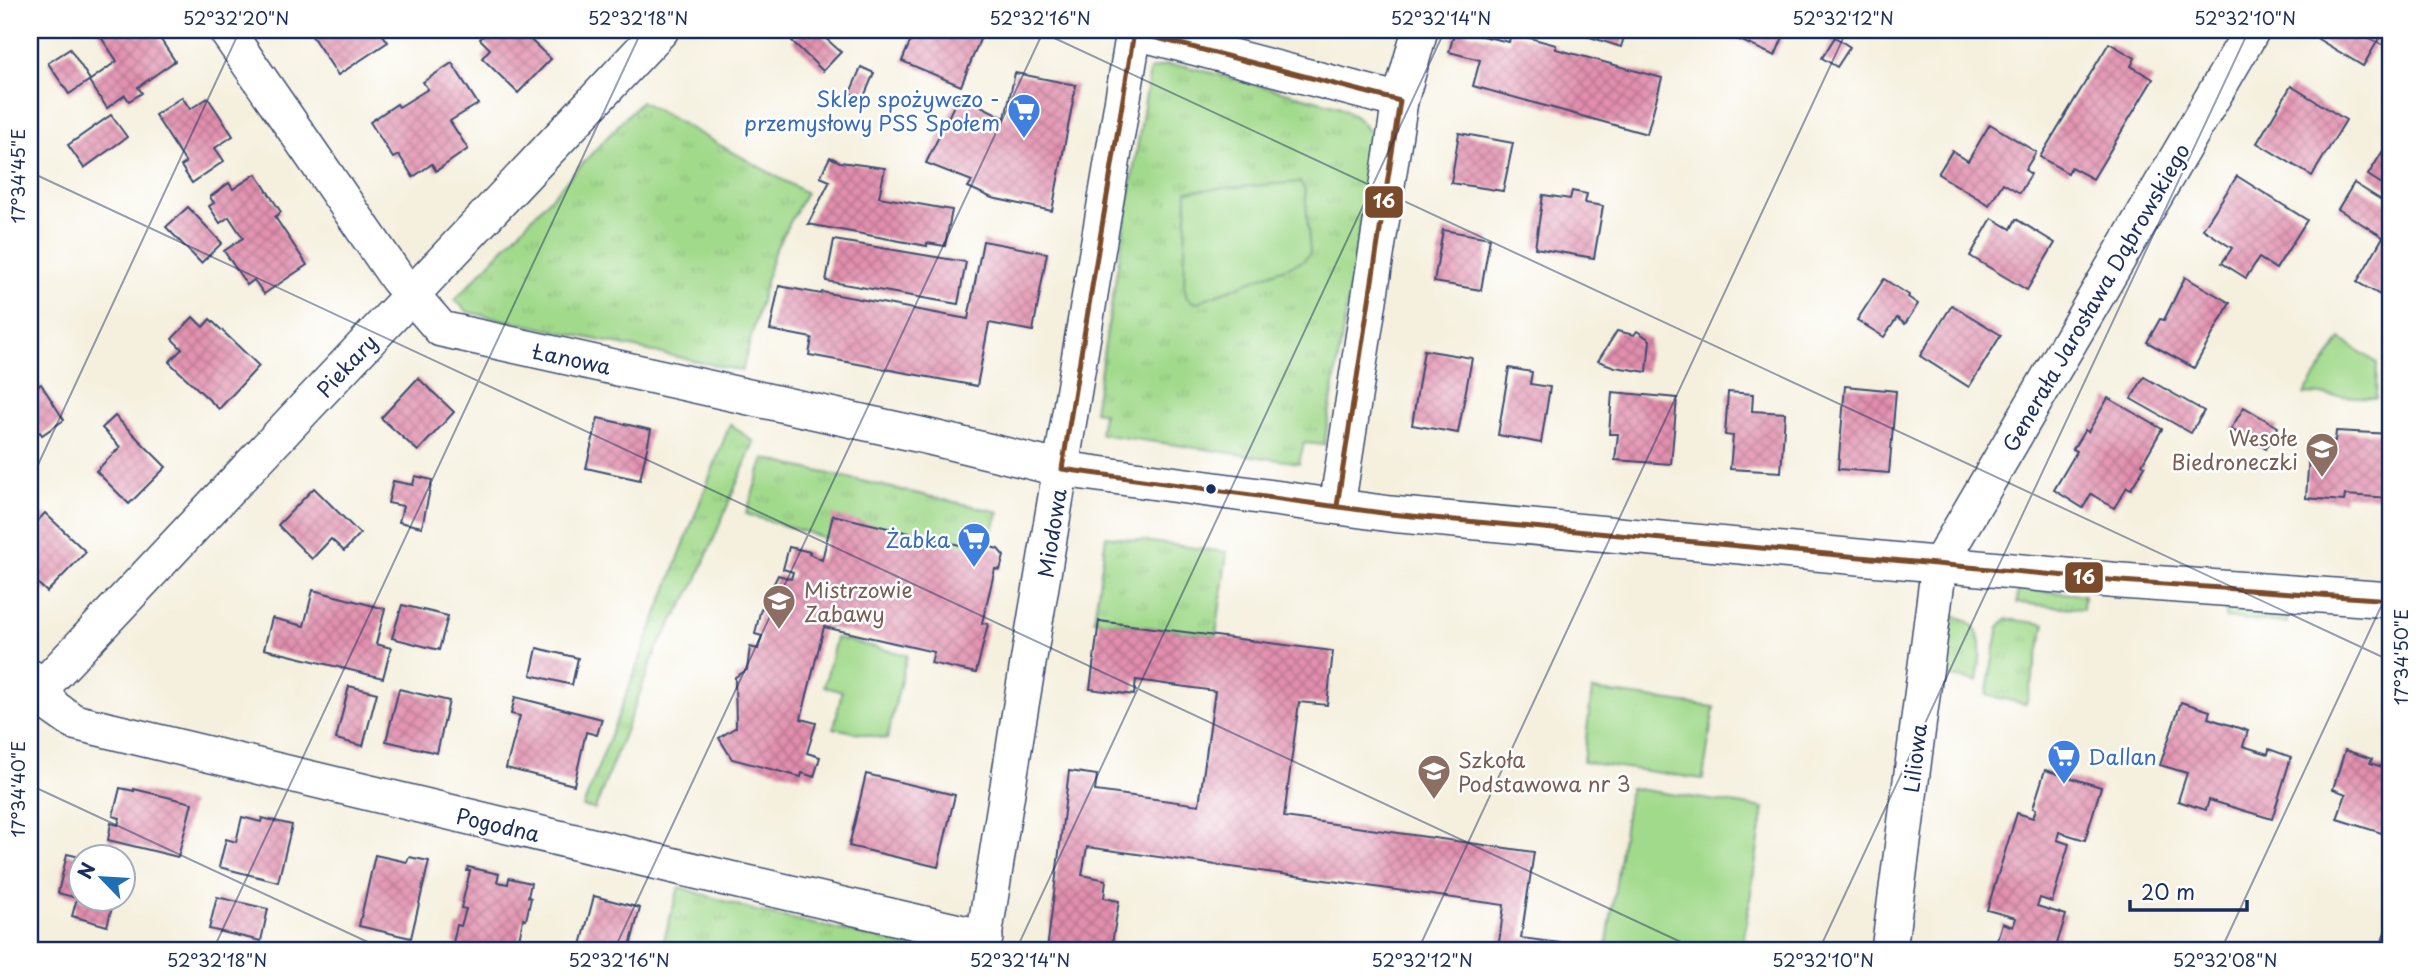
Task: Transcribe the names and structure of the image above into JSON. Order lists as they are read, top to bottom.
{
  "streets": {
    "street": [
      "Generała Jarosława Dąbrowskiego",
      "Łanowa",
      "Piekary",
      "Miodowa",
      "Liliowa",
      "Pogodna"
    ]
  },
  "crossings": [
    ["Generała Jarosława Dąbrowskiego", "Łanowa"],
    ["Generała Jarosława Dąbrowskiego", "Liliowa"],
    ["Łanowa", "Piekary"],
    ["Łanowa", "Miodowa"],
    ["Łanowa", "Liliowa"],
    ["Piekary", "Pogodna"],
    ["Miodowa", "Pogodna"]
  ],
  "places": {
    "supermarket": ["Sklep spożywczo - przemysłowy PSS Społem", "Żabka", "Dallan"],
    "school or university": ["Wesołe Biedroneczki", "Mistrzowie Zabawy", "Szkoła Podstawowa nr 3"]
  },
  "lines": ["transit line 16"],
  "scale_bar": "20 m",
  "north": "top left",
  "coordinates": [
    "52°32'20\"N",
    "52°32'18\"N",
    "52°32'16\"N",
    "52°32'14\"N",
    "52°32'12\"N",
    "52°32'10\"N",
    "17°34'45\"E",
    "17°34'50\"E",
    "17°34'40\"E",
    "52°32'08\"N"
  ]
}
